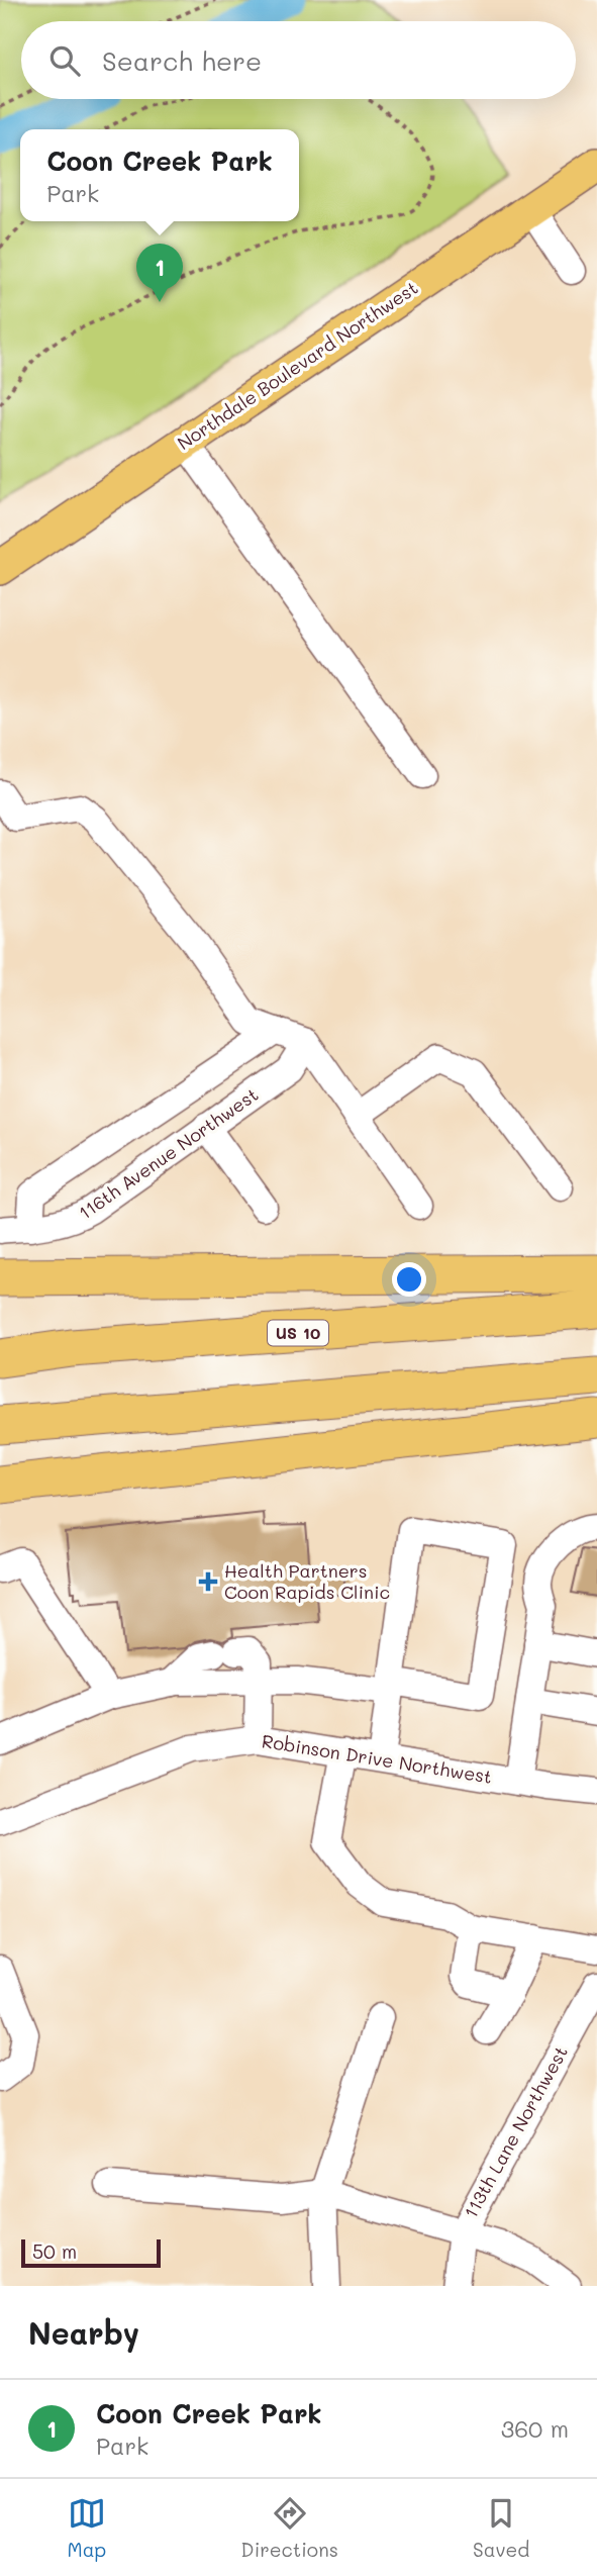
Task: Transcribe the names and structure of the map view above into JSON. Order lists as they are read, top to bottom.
{
  "streets": {
    "highway": ["US 10"],
    "main road": ["Northdale Boulevard Northwest"],
    "street": ["116th Avenue Northwest", "Robinson Drive Northwest", "113th Lane Northwest"]
  },
  "places": {
    "health": ["Health Partners Coon Rapids Clinic"]
  },
  "scale_bar": "50 m",
  "page": {
    "search": "Search here",
    "popup": ["Coon Creek Park", "Park"],
    "pins": "1",
    "scale": "50 m",
    "heading": "Nearby",
    "list": [
      {
        "mark": "1",
        "name": "Coon Creek Park",
        "note": "Park",
        "value": "360 m"
      }
    ],
    "nav": ["Map", "Directions", "Saved"]
  }
}
